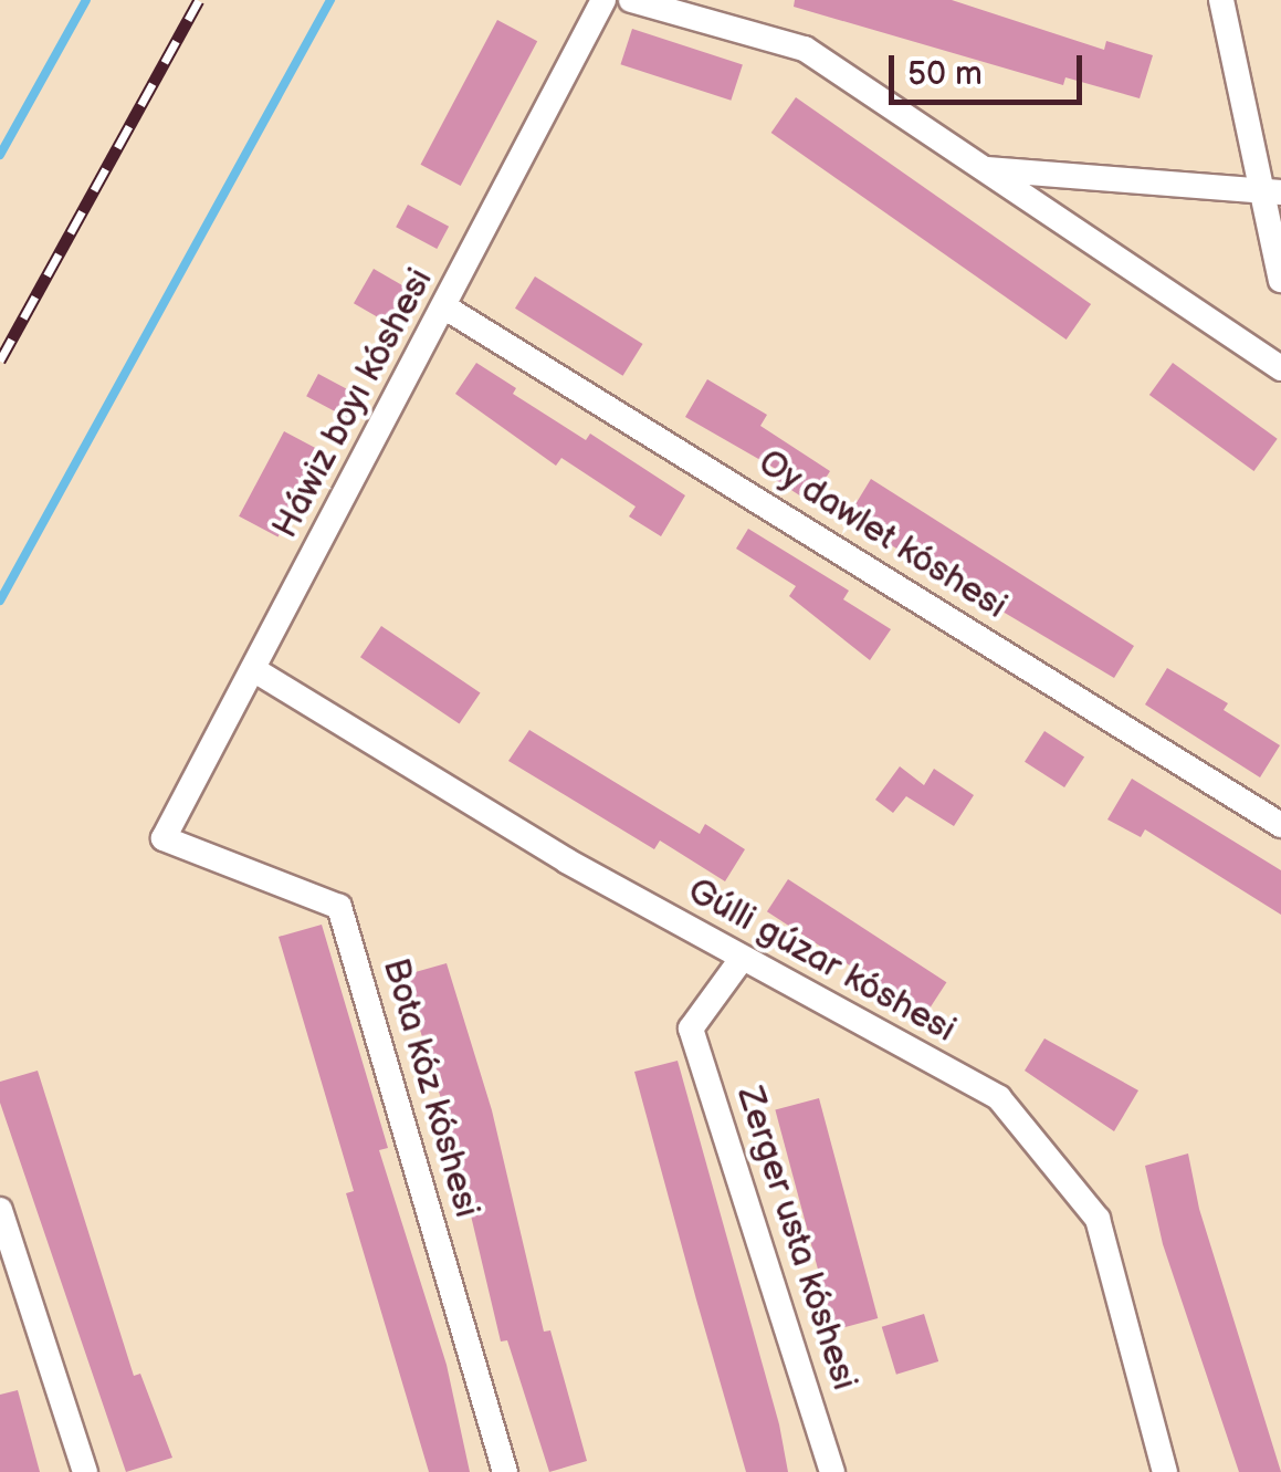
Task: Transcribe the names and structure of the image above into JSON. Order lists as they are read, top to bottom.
{
  "streets": {
    "street": [
      "Háwiz boyı kóshesi",
      "Oy dawlet kóshesi",
      "Gúlli gúzar kóshesi",
      "Bota kóz kóshesi",
      "Zerger usta kóshesi"
    ]
  },
  "crossings": [
    ["Háwiz boyı kóshesi", "Oy dawlet kóshesi"],
    ["Háwiz boyı kóshesi", "Gúlli gúzar kóshesi"],
    ["Háwiz boyı kóshesi", "Bota kóz kóshesi"],
    ["Gúlli gúzar kóshesi", "Zerger usta kóshesi"]
  ],
  "scale_bar": "50 m"
}
